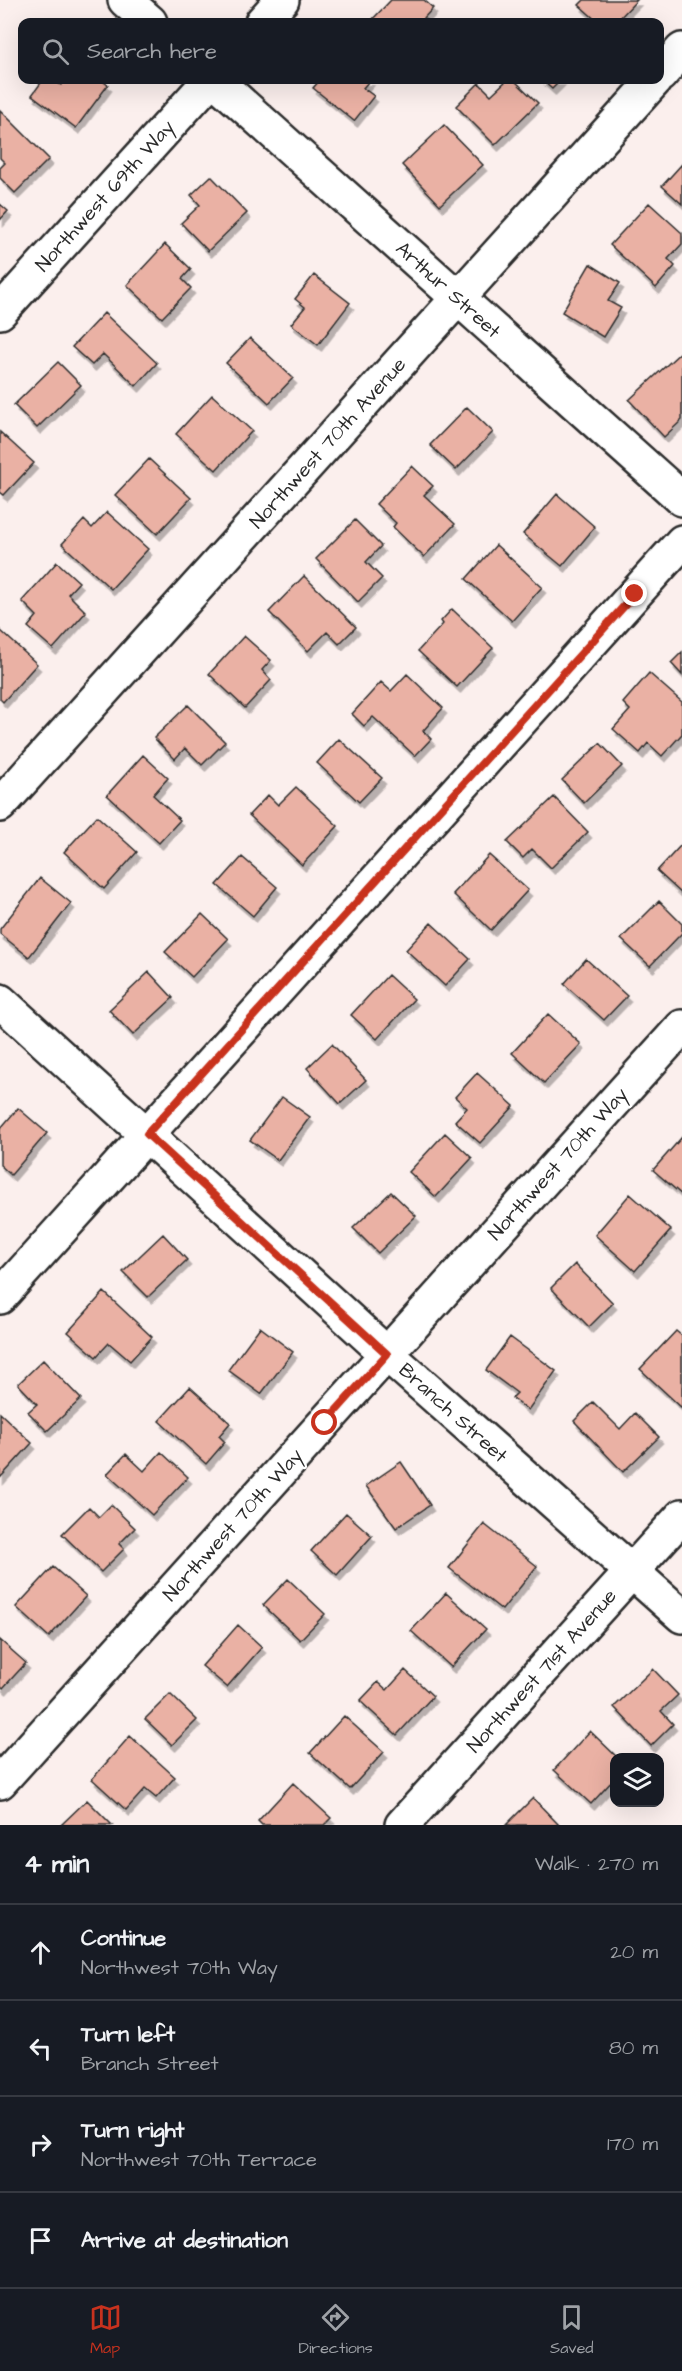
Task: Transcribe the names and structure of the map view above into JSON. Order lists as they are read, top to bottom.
{
  "streets": {
    "street": [
      "Northwest 69th Way",
      "Arthur Street",
      "Northwest 70th Avenue",
      "Northwest 70th Way",
      "Branch Street",
      "Northwest 71st Avenue"
    ]
  },
  "crossings": [
    ["Arthur Street", "Northwest 70th Avenue"],
    ["Northwest 70th Way", "Branch Street"],
    ["Branch Street", "Northwest 71st Avenue"]
  ],
  "page": {
    "search": "Search here",
    "heading": ["4 min", "Walk · 270 m"],
    "list": [
      ["Continue", "Northwest 70th Way", "20 m"],
      ["Turn left", "Branch Street", "80 m"],
      ["Turn right", "Northwest 70th Terrace", "170 m"],
      "Arrive at destination"
    ],
    "nav": ["Map", "Directions", "Saved"]
  }
}
